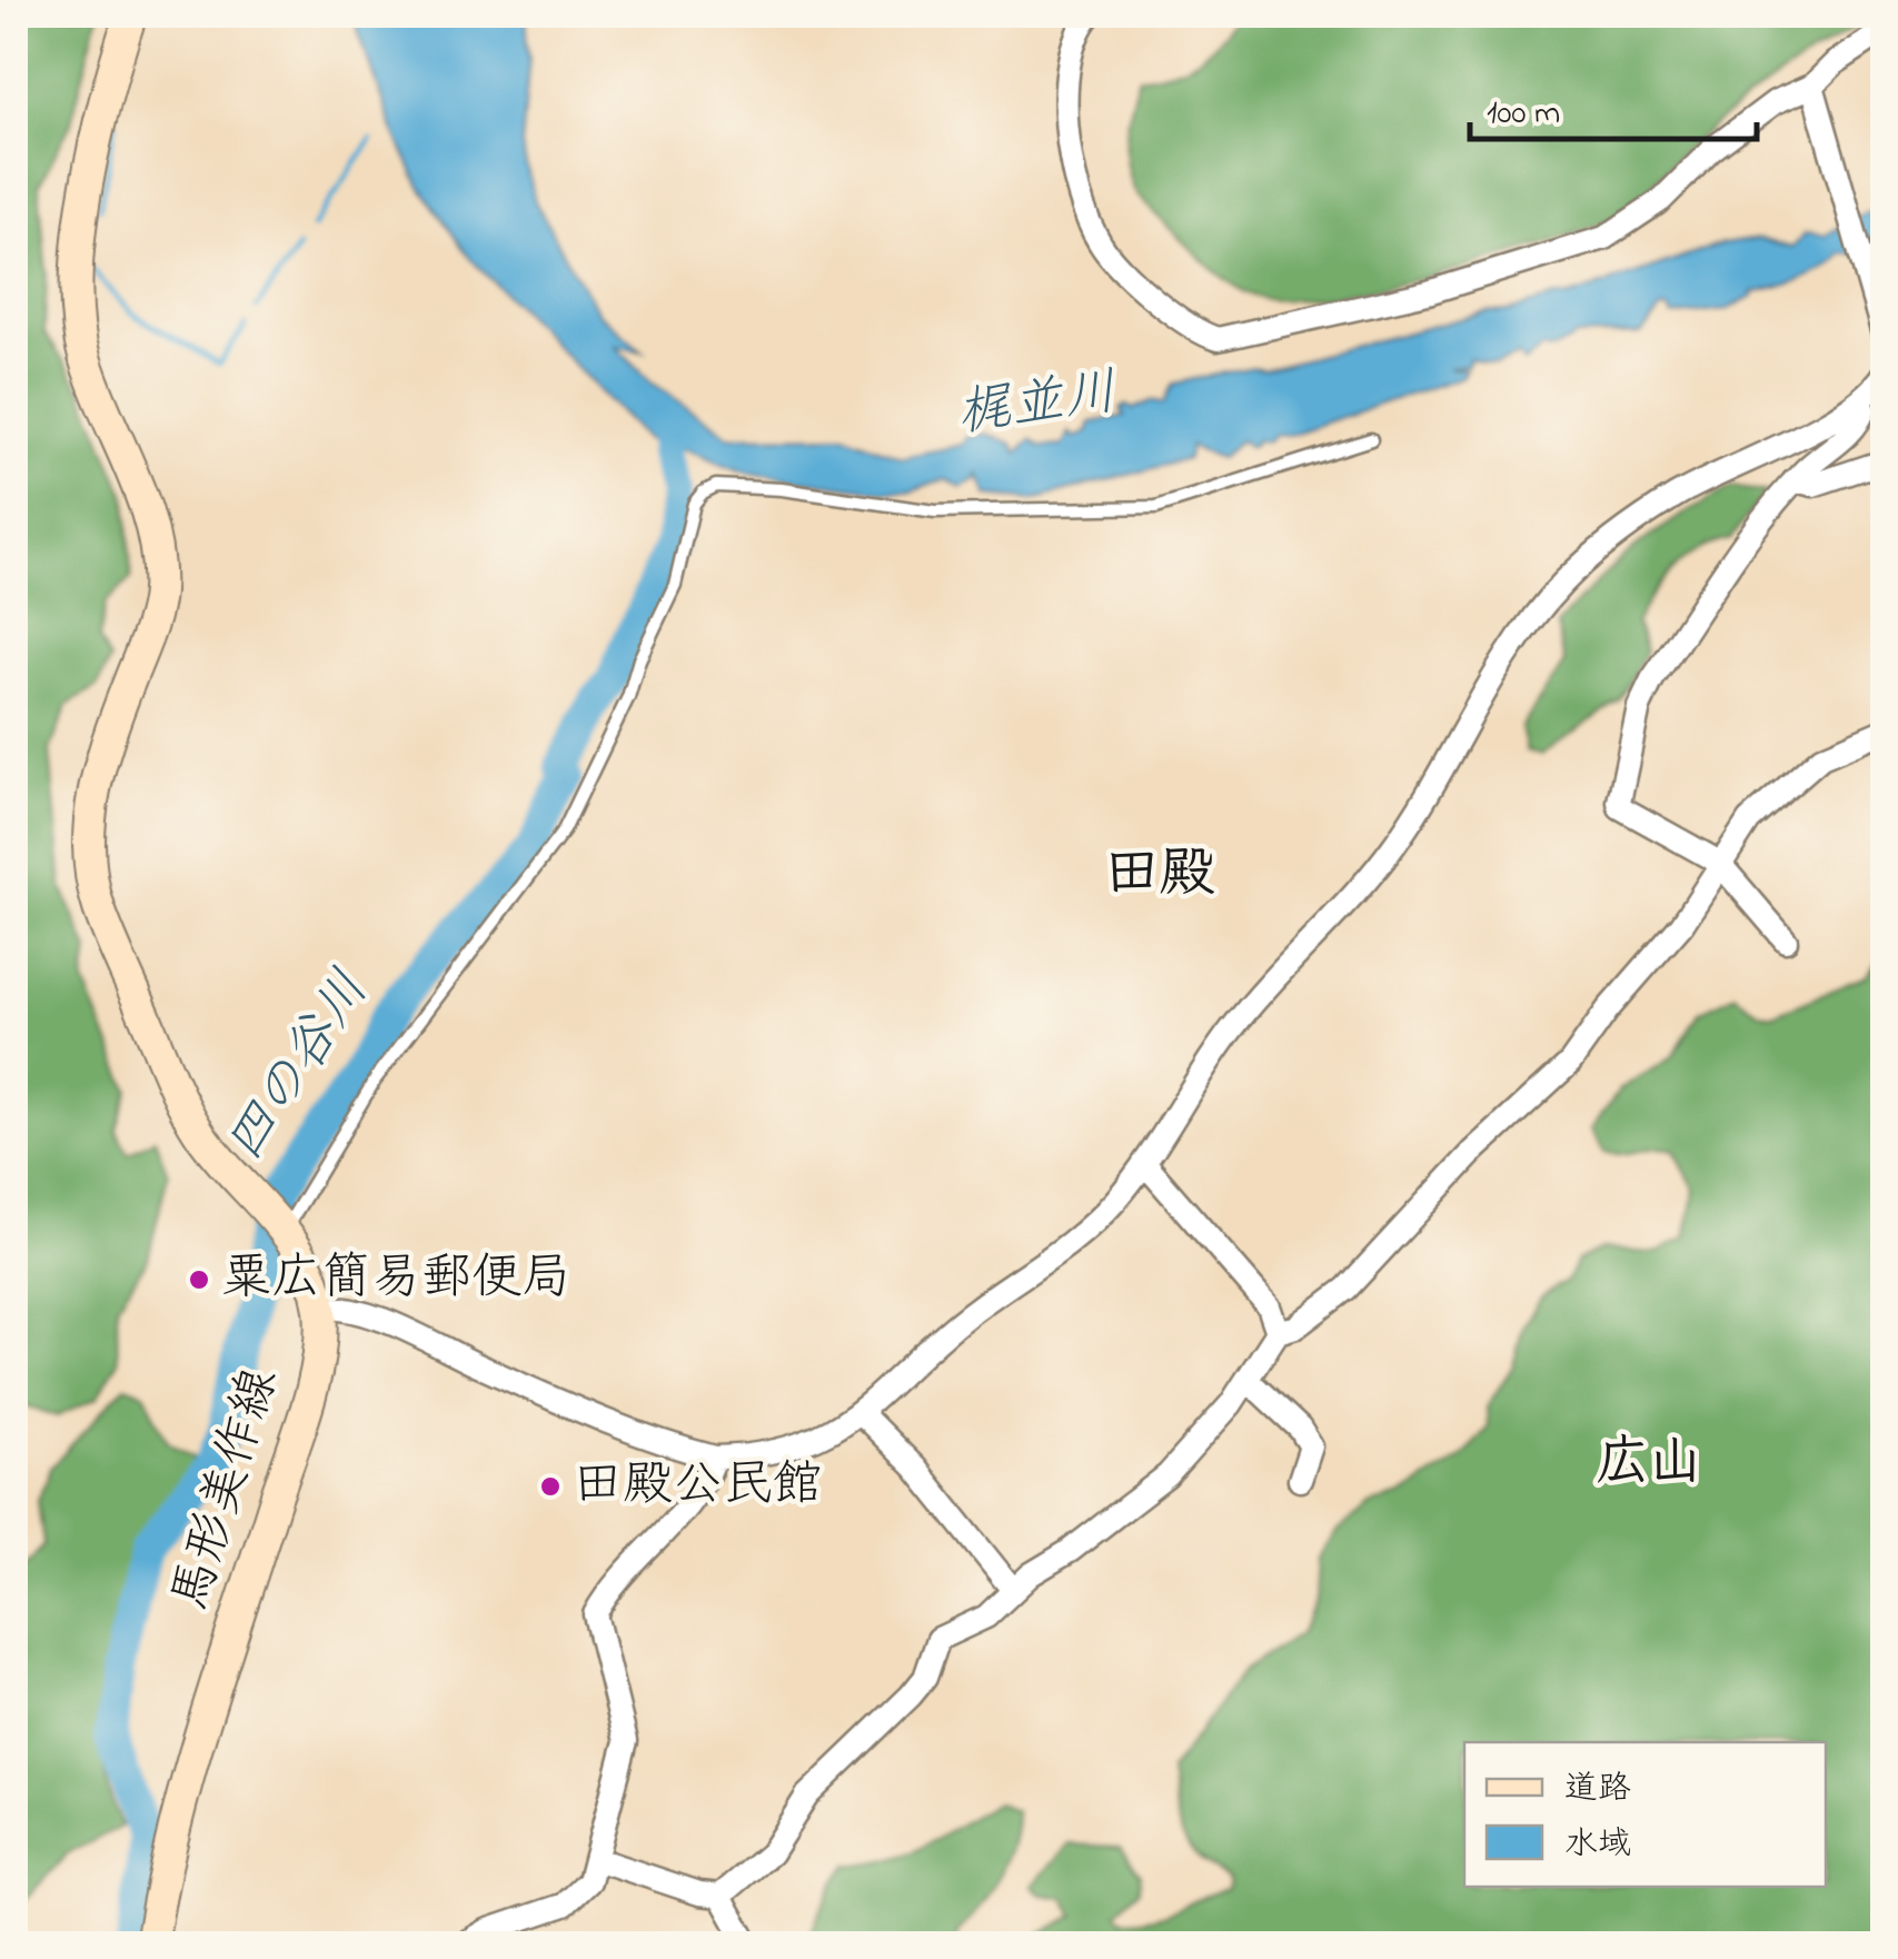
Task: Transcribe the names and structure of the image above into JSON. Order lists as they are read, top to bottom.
{
  "streets": {
    "main road": ["馬形美作線"]
  },
  "districts": ["田殿", "広山"],
  "water": ["梶並川", "四の谷川"],
  "places": ["粟広簡易郵便局", "田殿公民館"],
  "legend": ["道路", "水域"],
  "scale_bar": "100 m"
}
